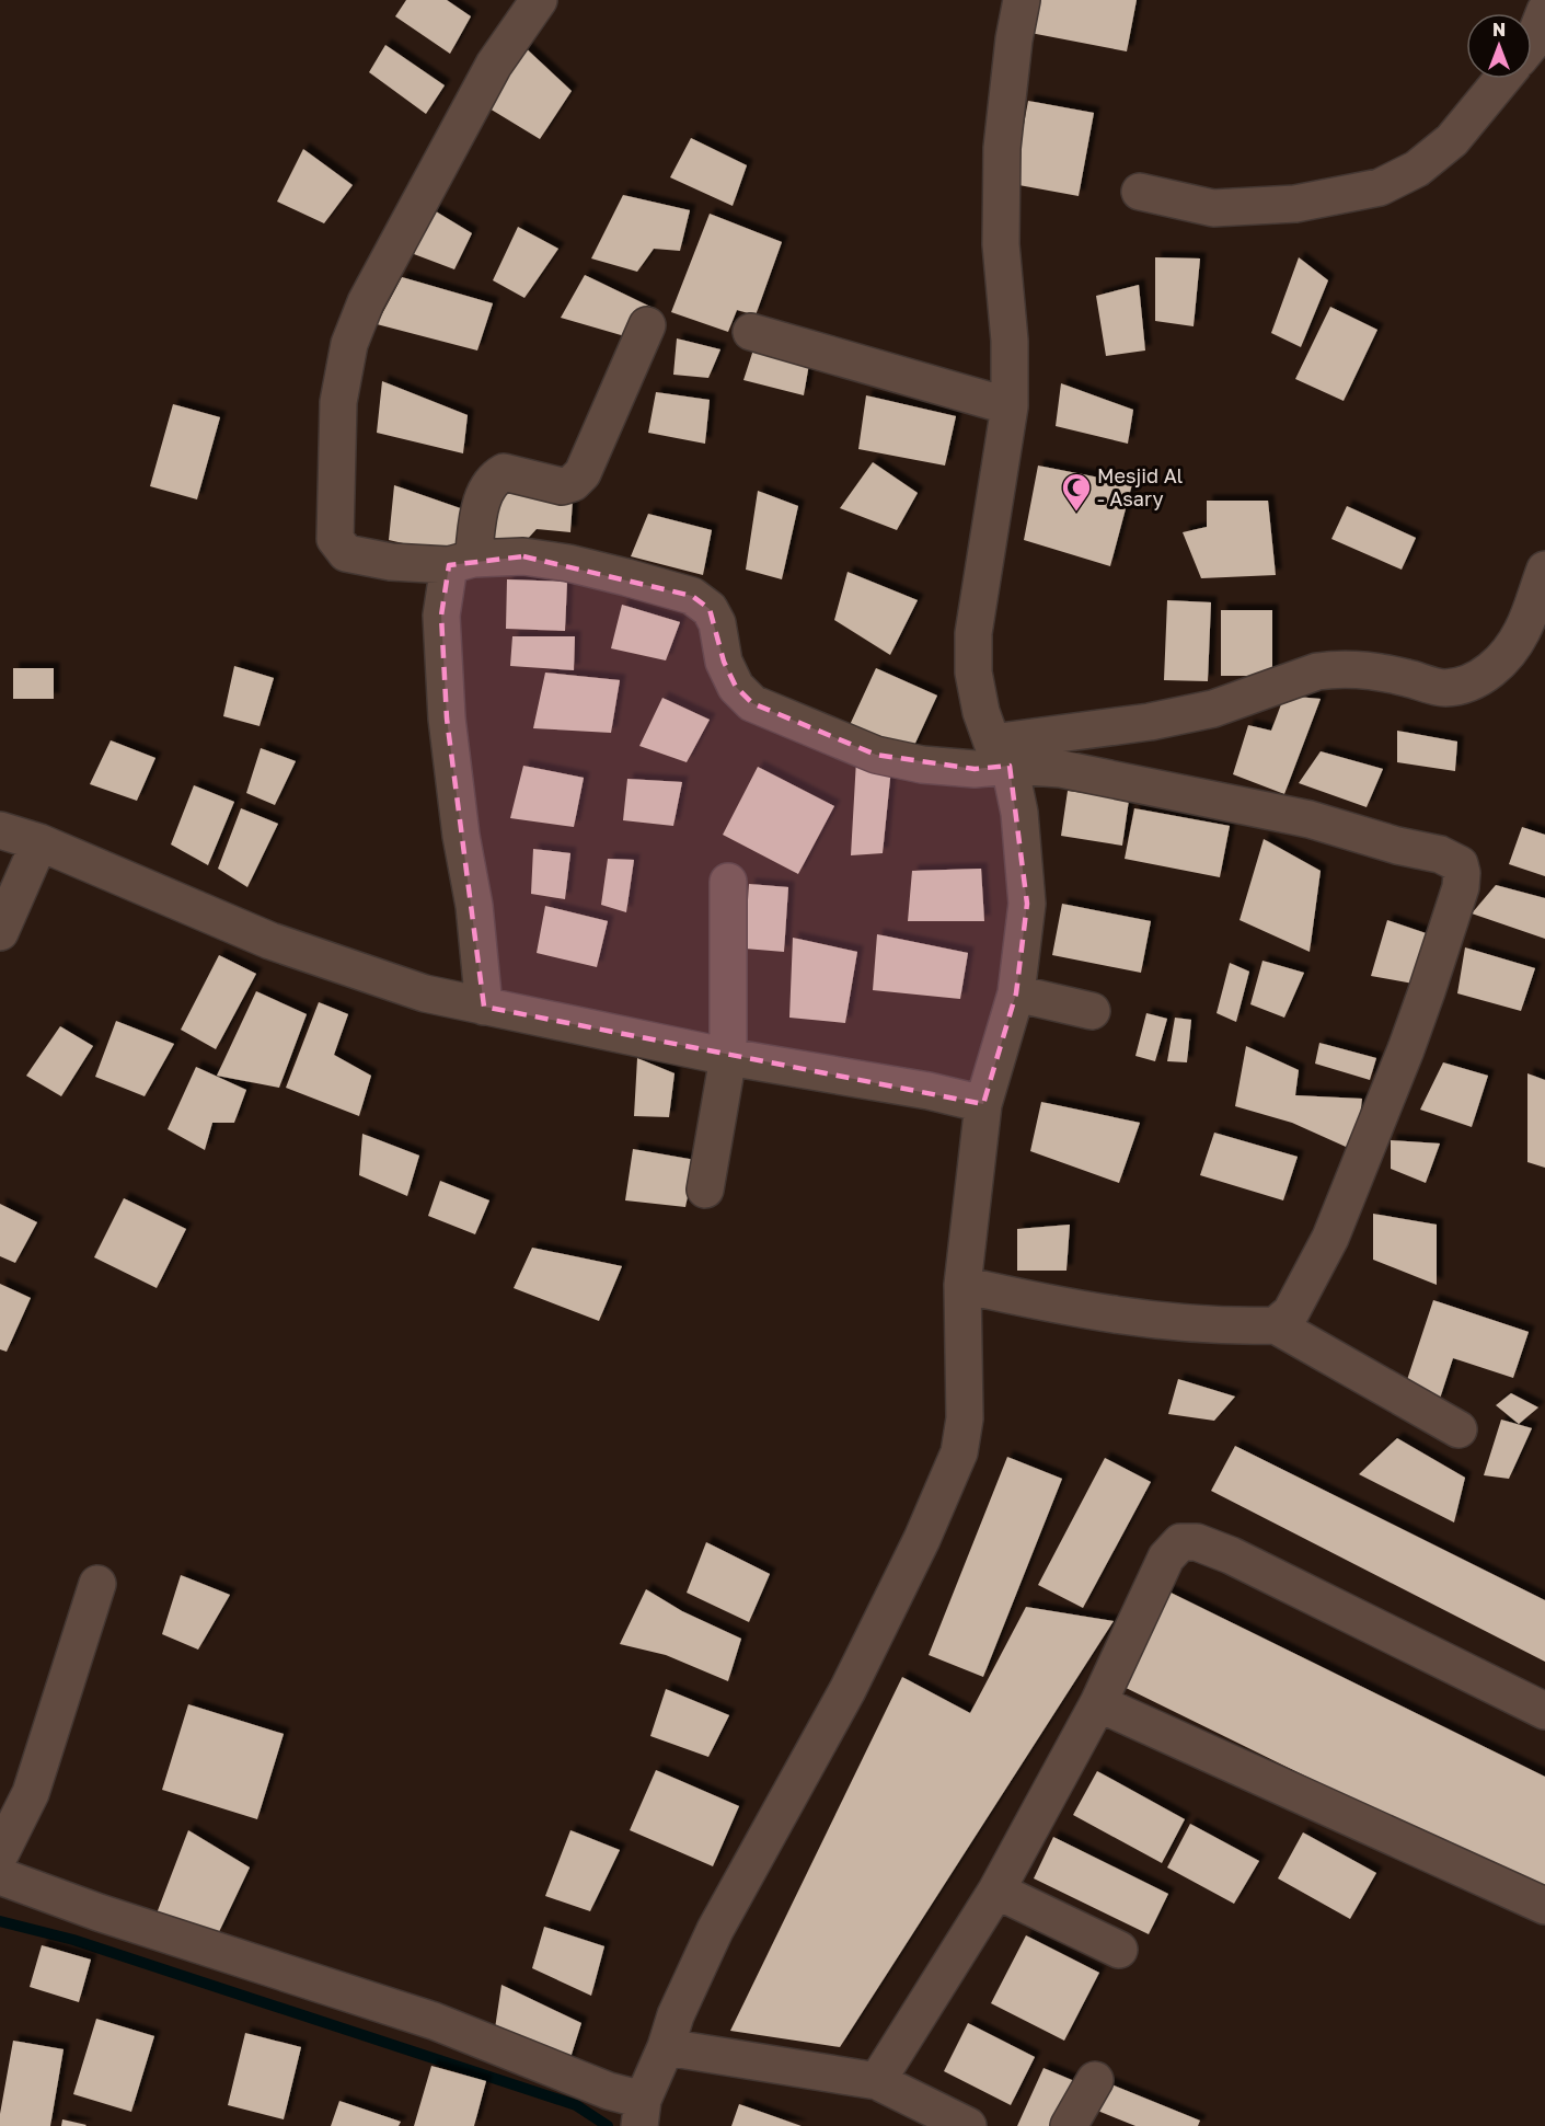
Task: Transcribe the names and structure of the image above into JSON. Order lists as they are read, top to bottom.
{
  "places": {
    "mosque": ["Mesjid Al - Asary"]
  },
  "north": "top"
}
